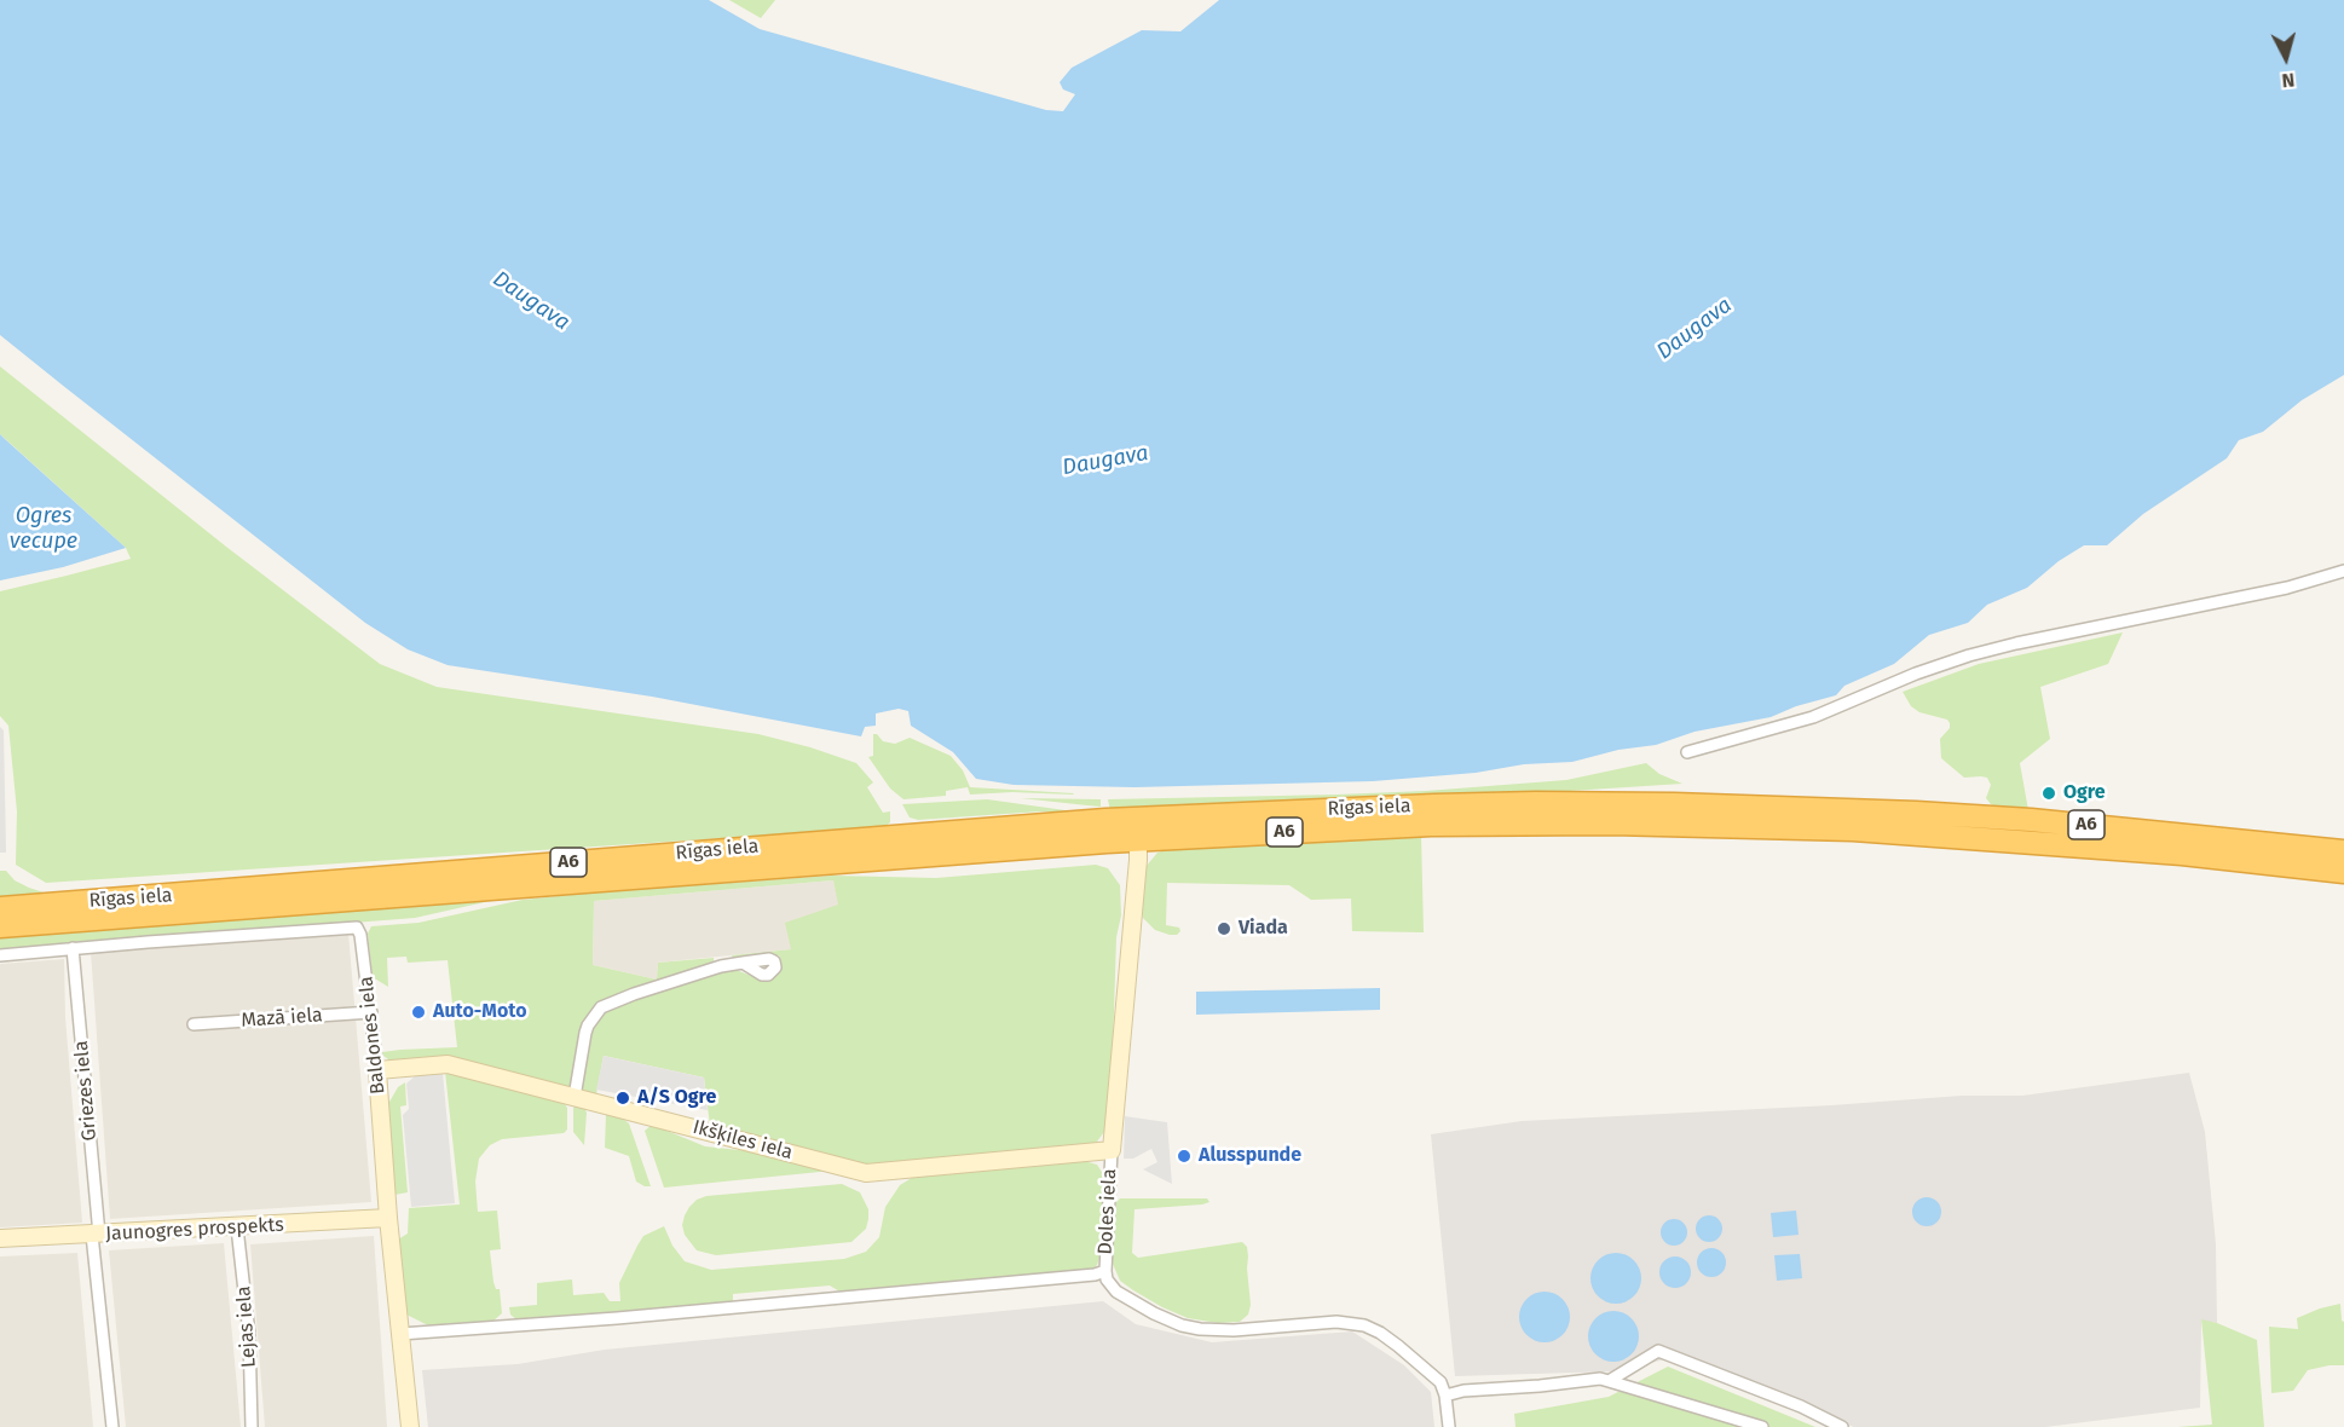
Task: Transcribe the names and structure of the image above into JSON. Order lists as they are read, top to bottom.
{
  "streets": {
    "highway": ["Rīgas iela", "A6"],
    "street": [
      "Mazā iela",
      "Baldones iela",
      "Griezes iela",
      "Ikšķiles iela",
      "Doles iela",
      "Jaunogres prospekts",
      "Lejas iela"
    ]
  },
  "crossings": [
    ["Rīgas iela", "A6"],
    ["Rīgas iela", "Doles iela"],
    ["Mazā iela", "Baldones iela"],
    ["Baldones iela", "Griezes iela"],
    ["Baldones iela", "Ikšķiles iela"],
    ["Baldones iela", "Jaunogres prospekts"],
    ["Griezes iela", "Jaunogres prospekts"],
    ["Ikšķiles iela", "Doles iela"],
    ["Jaunogres prospekts", "Lejas iela"]
  ],
  "water": ["Daugava", "Ogres vecupe"],
  "places": [
    "Ogre",
    "Viada",
    "Auto-Moto",
    "A/S Ogre",
    "Alusspunde"
  ],
  "north": "bottom"
}
